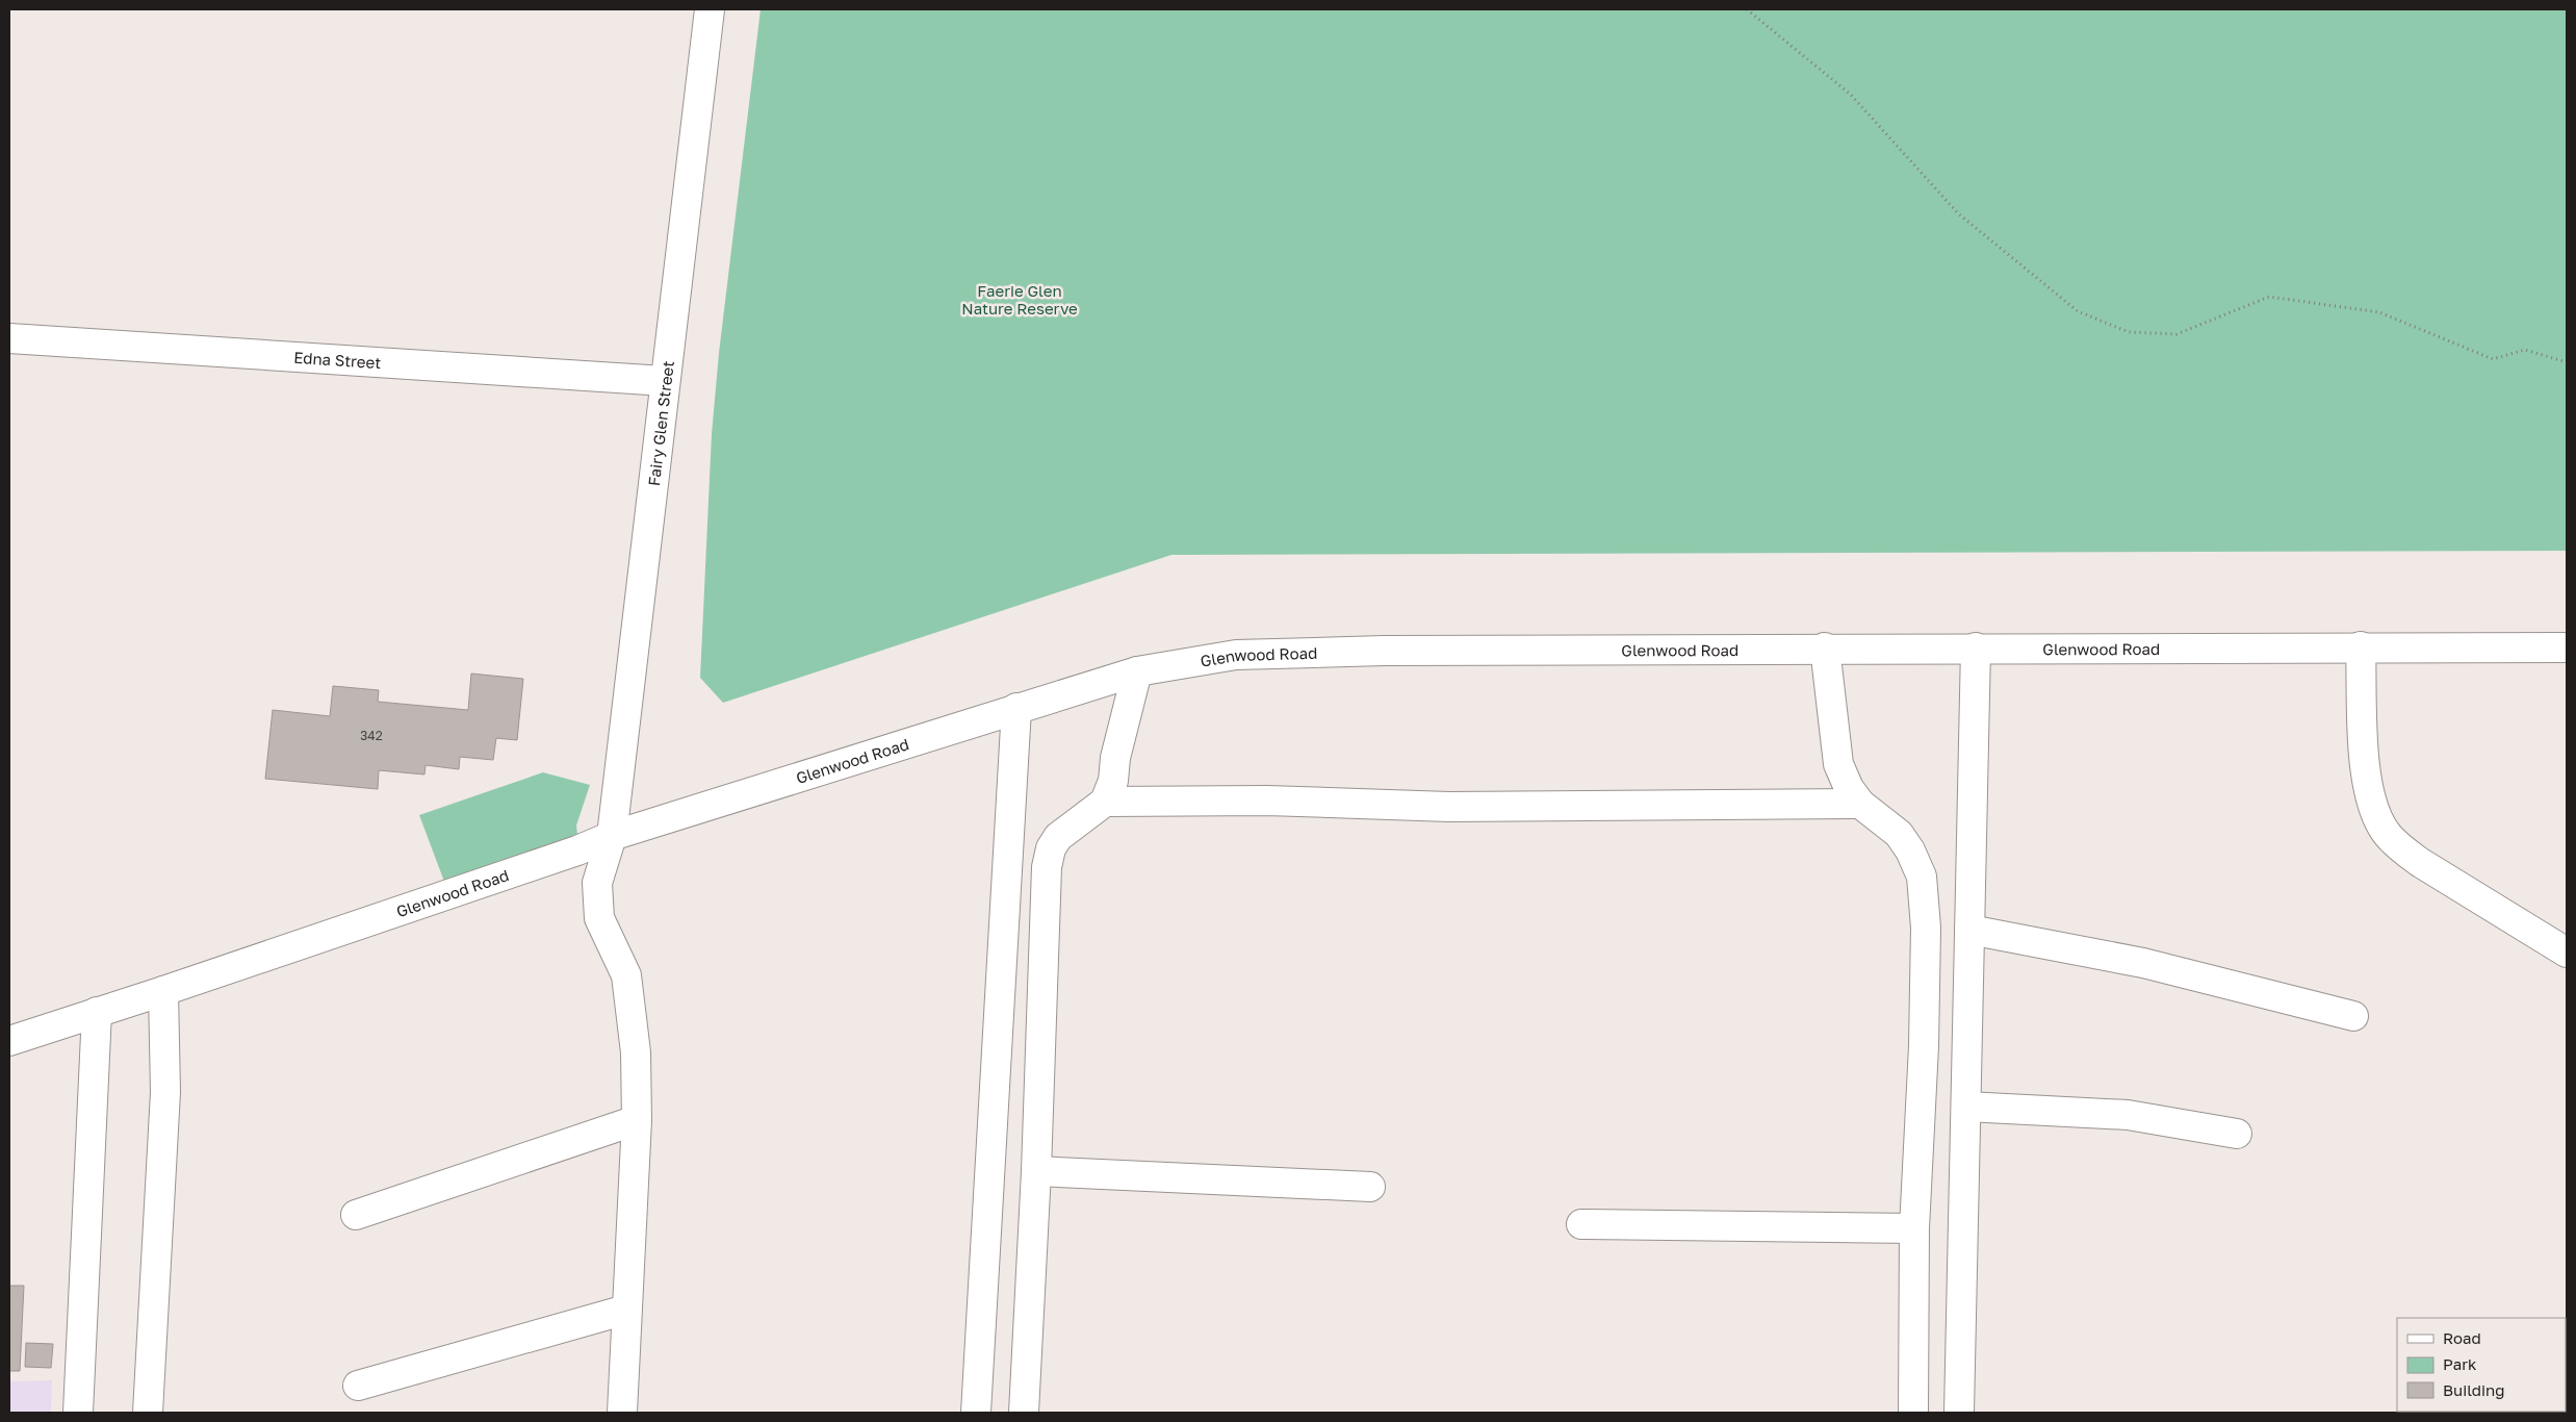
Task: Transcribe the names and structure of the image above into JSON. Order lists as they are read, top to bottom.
{
  "streets": {
    "street": ["Edna Street", "Fairy Glen Street", "Glenwood Road"]
  },
  "crossings": [
    ["Edna Street", "Fairy Glen Street"],
    ["Fairy Glen Street", "Glenwood Road"]
  ],
  "parks": ["Faerie Glen Nature Reserve"],
  "house_numbers": ["342"],
  "legend": ["Road", "Park", "Building"]
}
